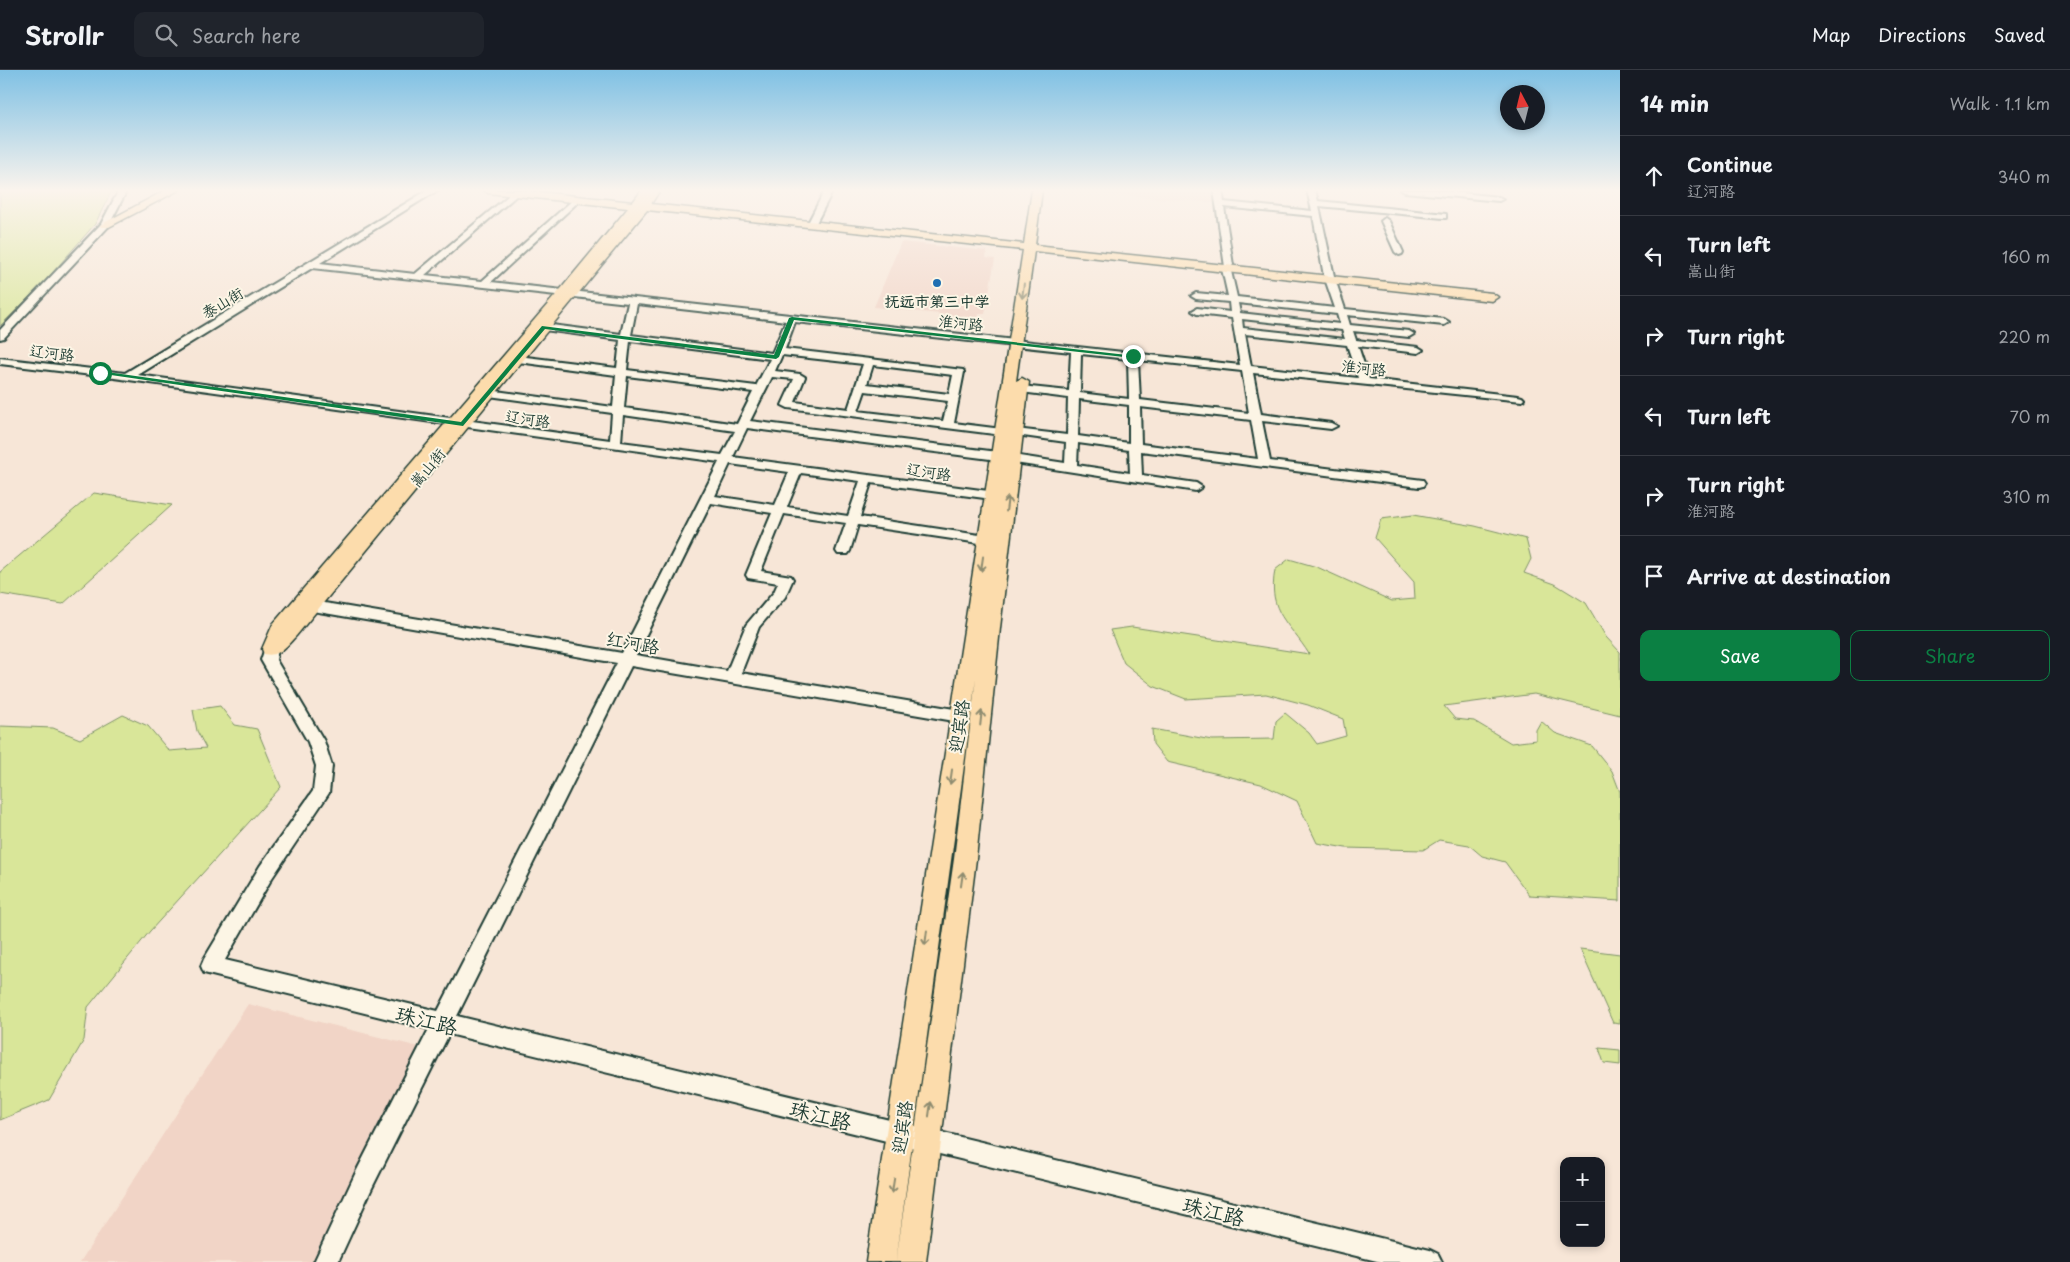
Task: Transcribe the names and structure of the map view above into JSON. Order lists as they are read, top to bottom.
{
  "streets": {
    "main road": ["嵩山街", "迎宾路"],
    "street": [
      "泰山街",
      "淮河路",
      "辽河路",
      "红河路",
      "珠江路"
    ]
  },
  "crossings": [
    ["泰山街", "淮河路"],
    ["泰山街", "辽河路"],
    ["淮河路", "嵩山街"],
    ["淮河路", "迎宾路"],
    ["辽河路", "嵩山街"],
    ["辽河路", "迎宾路"],
    ["嵩山街", "红河路"],
    ["嵩山街", "珠江路"],
    ["红河路", "迎宾路"],
    ["迎宾路", "珠江路"]
  ],
  "places": ["抚远市第三中学"],
  "north": "top",
  "page": {
    "header": "Strollr",
    "search": "Search here",
    "nav": ["Map", "Directions", "Saved"],
    "heading": ["14 min", "Walk · 1.1 km"],
    "list": [
      ["Continue", "辽河路", "340 m"],
      ["Turn left", "嵩山街", "160 m"],
      ["Turn right", "220 m"],
      ["Turn left", "70 m"],
      ["Turn right", "淮河路", "310 m"],
      "Arrive at destination"
    ],
    "buttons": ["Save", "Share"],
    "map_buttons": ["+", "−"]
  }
}
